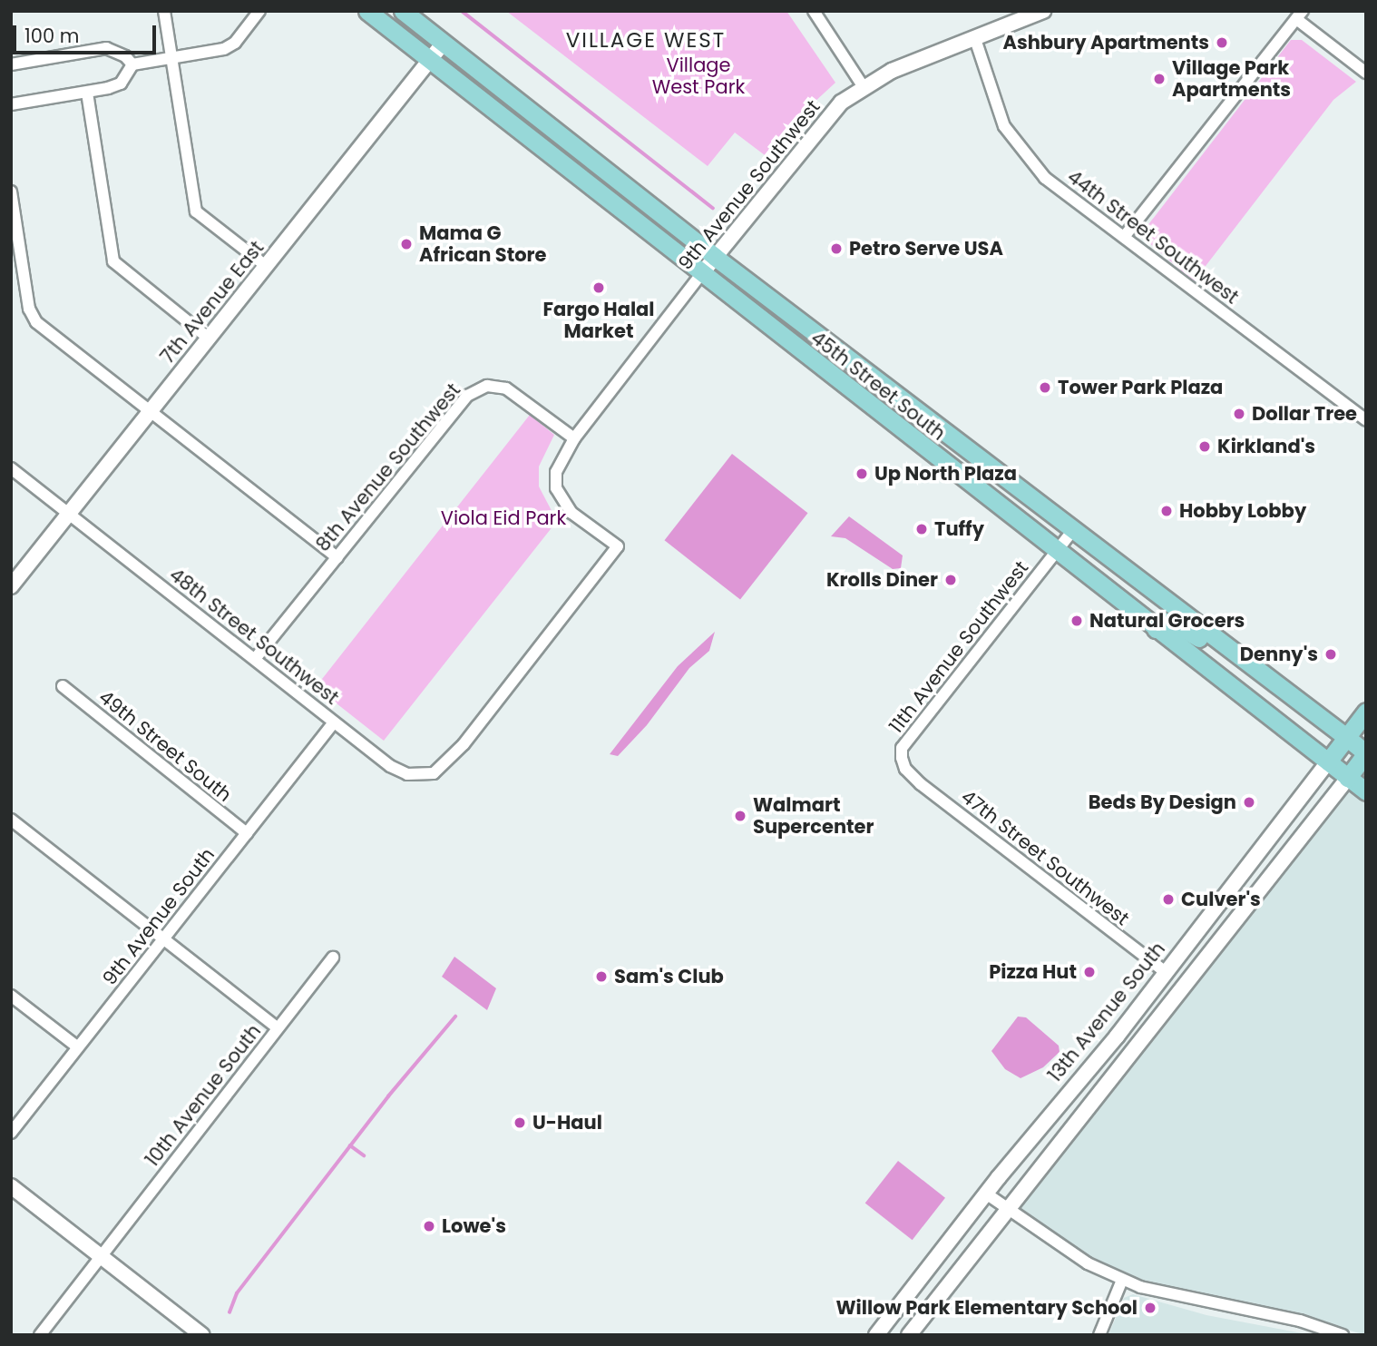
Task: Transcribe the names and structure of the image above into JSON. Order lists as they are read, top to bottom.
{
  "streets": {
    "main road": [
      "9th Avenue Southwest",
      "7th Avenue East",
      "45th Street South",
      "13th Avenue South"
    ],
    "street": [
      "44th Street Southwest",
      "8th Avenue Southwest",
      "48th Street Southwest",
      "11th Avenue Southwest",
      "49th Street South",
      "47th Street Southwest",
      "9th Avenue South",
      "10th Avenue South"
    ]
  },
  "crossings": [
    ["9th Avenue Southwest", "44th Street Southwest"],
    ["9th Avenue Southwest", "45th Street South"],
    ["9th Avenue Southwest", "8th Avenue Southwest"],
    ["9th Avenue Southwest", "48th Street Southwest"],
    ["7th Avenue East", "45th Street South"],
    ["7th Avenue East", "48th Street Southwest"],
    ["45th Street South", "11th Avenue Southwest"],
    ["45th Street South", "13th Avenue South"],
    ["8th Avenue Southwest", "48th Street Southwest"],
    ["48th Street Southwest", "9th Avenue South"],
    ["11th Avenue Southwest", "47th Street Southwest"],
    ["49th Street South", "9th Avenue South"],
    ["47th Street Southwest", "13th Avenue South"]
  ],
  "districts": ["VILLAGE WEST"],
  "parks": ["Village West Park", "Viola Eid Park"],
  "places": [
    "Ashbury Apartments",
    "Village Park Apartments",
    "Mama G African Store",
    "Petro Serve USA",
    "Fargo Halal Market",
    "Tower Park Plaza",
    "Dollar Tree",
    "Kirkland's",
    "Up North Plaza",
    "Hobby Lobby",
    "Tuffy",
    "Krolls Diner",
    "Natural Grocers",
    "Denny's",
    "Beds By Design",
    "Walmart Supercenter",
    "Culver's",
    "Pizza Hut",
    "Sam's Club",
    "U-Haul",
    "Lowe's",
    "Willow Park Elementary School"
  ],
  "scale_bar": "100 m"
}
